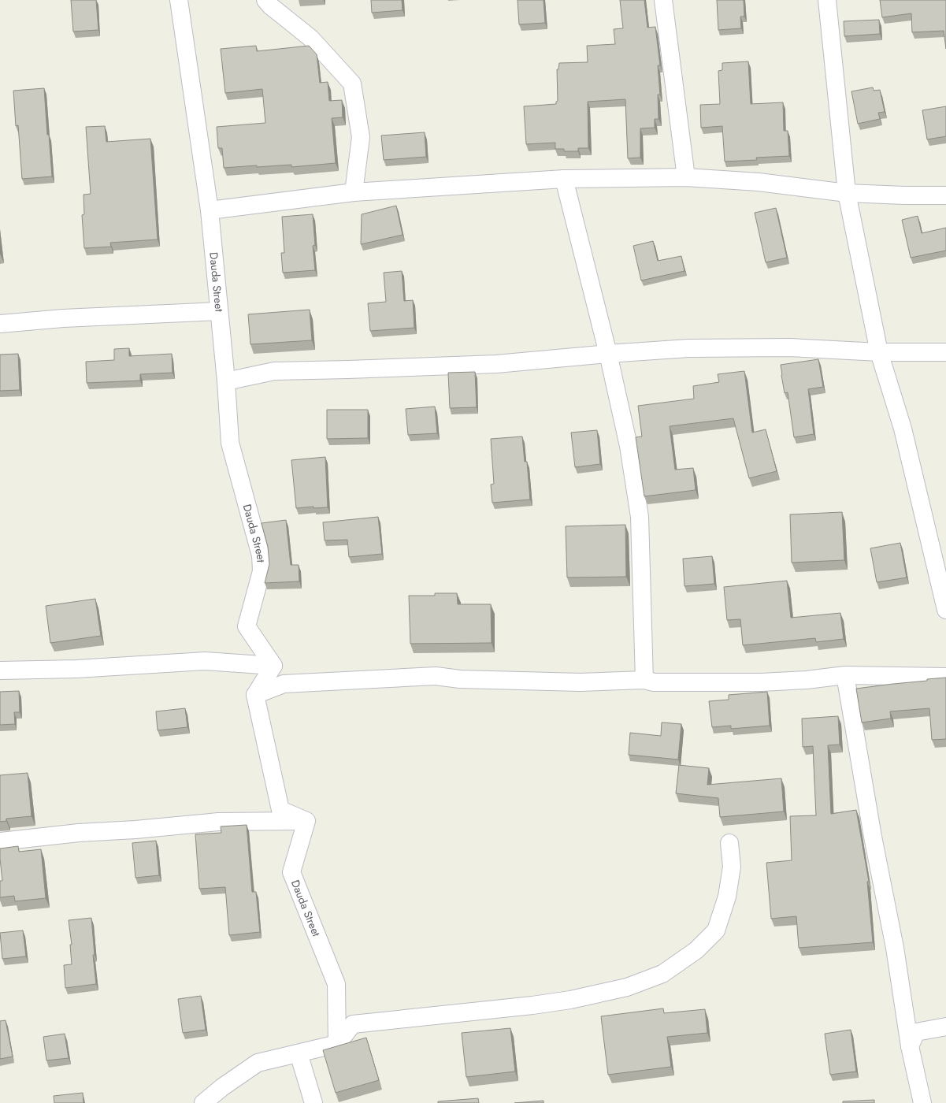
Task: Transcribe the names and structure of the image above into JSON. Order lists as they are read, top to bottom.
{
  "streets": {
    "street": ["Dauda Street"]
  }
}
